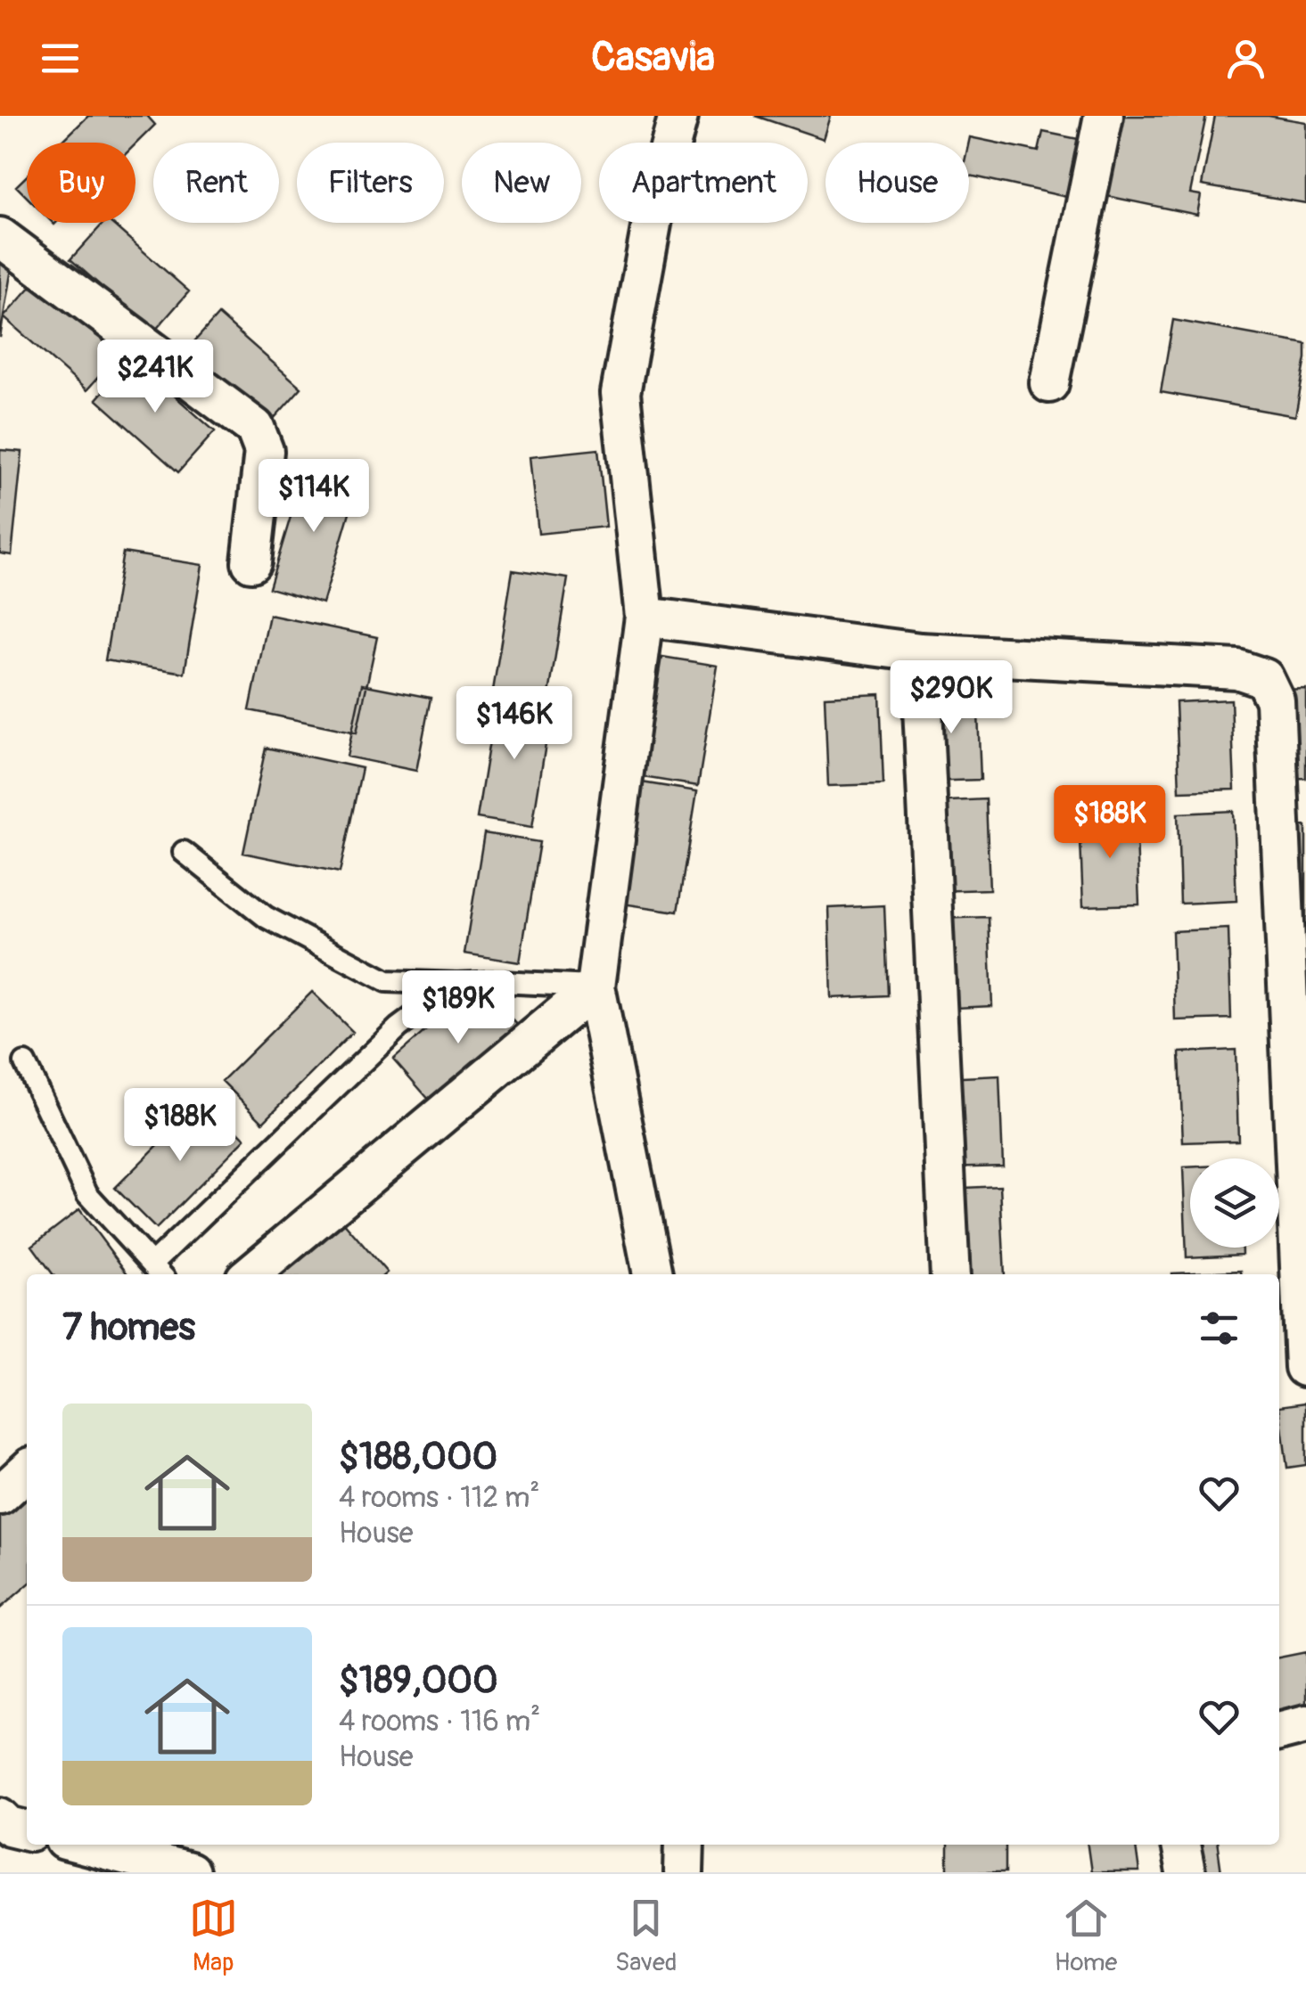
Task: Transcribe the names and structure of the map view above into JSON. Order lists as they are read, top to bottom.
{
  "page": {
    "header": "Casavia",
    "chip": [
      "Buy",
      "Rent",
      "Filters",
      "New",
      "Apartment",
      "House"
    ],
    "price": [
      "$241K",
      "$114K",
      "$290K",
      "$146K",
      "$188K",
      "$189K",
      "$188K"
    ],
    "heading": "7 homes",
    "list": [
      {
        "name": "$188,000",
        "note": "4 rooms · 112 m² · House"
      },
      {
        "name": "$189,000",
        "note": "4 rooms · 116 m² · House"
      }
    ],
    "tabs": ["Map", "Saved", "Home"]
  }
}
